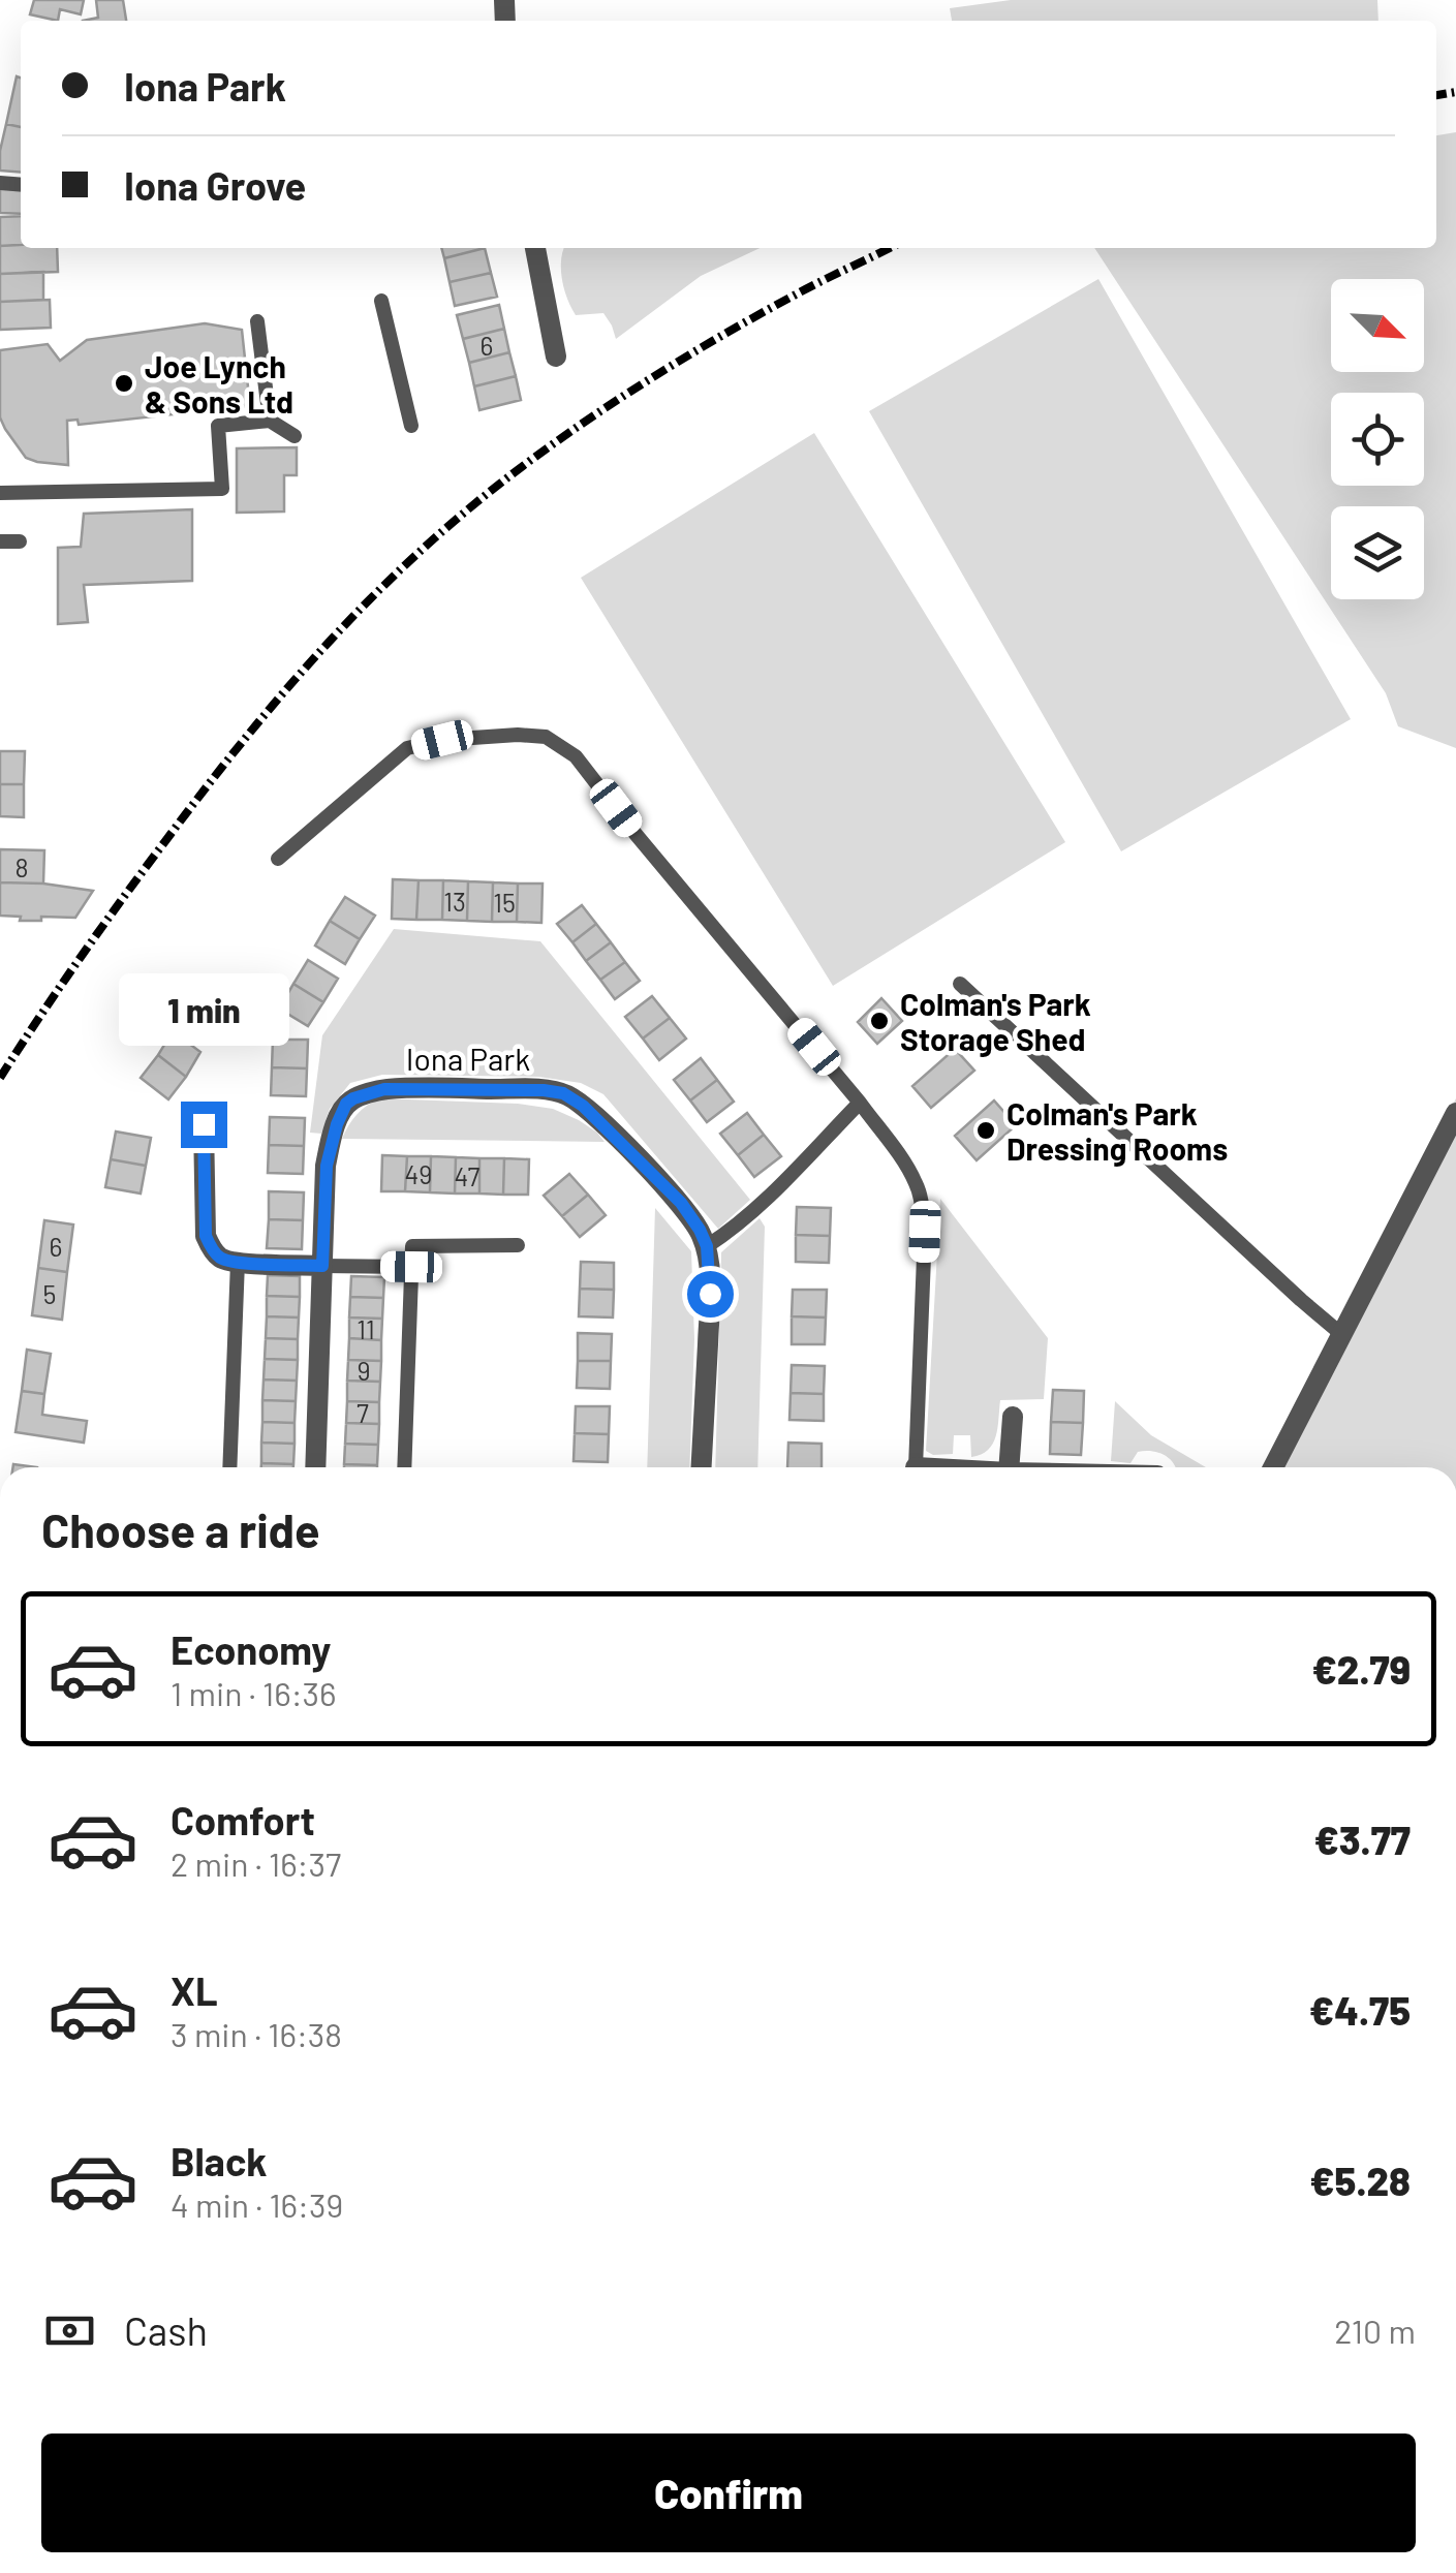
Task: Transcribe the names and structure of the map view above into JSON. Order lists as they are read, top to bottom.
{
  "streets": {
    "street": ["Iona Park"]
  },
  "places": ["Joe Lynch & Sons Ltd", "Colman's Park Storage Shed", "Colman's Park Dressing Rooms"],
  "house_numbers": [
    "6",
    "8",
    "13",
    "15",
    "49",
    "47",
    "6",
    "5",
    "11",
    "9",
    "7"
  ],
  "north": "bottom right",
  "page": {
    "banner": ["Iona Park", "Iona Grove"],
    "bubble": "1 min",
    "heading": "Choose a ride",
    "list": [
      {
        "name": "Economy",
        "note": "1 min · 16:36",
        "value": "€2.79"
      },
      {
        "name": "Comfort",
        "note": "2 min · 16:37",
        "value": "€3.77"
      },
      {
        "name": "XL",
        "note": "3 min · 16:38",
        "value": "€4.75"
      },
      {
        "name": "Black",
        "note": "4 min · 16:39",
        "value": "€5.28"
      }
    ],
    "pay": ["Cash", "210 m"],
    "buttons": "Confirm"
  }
}
